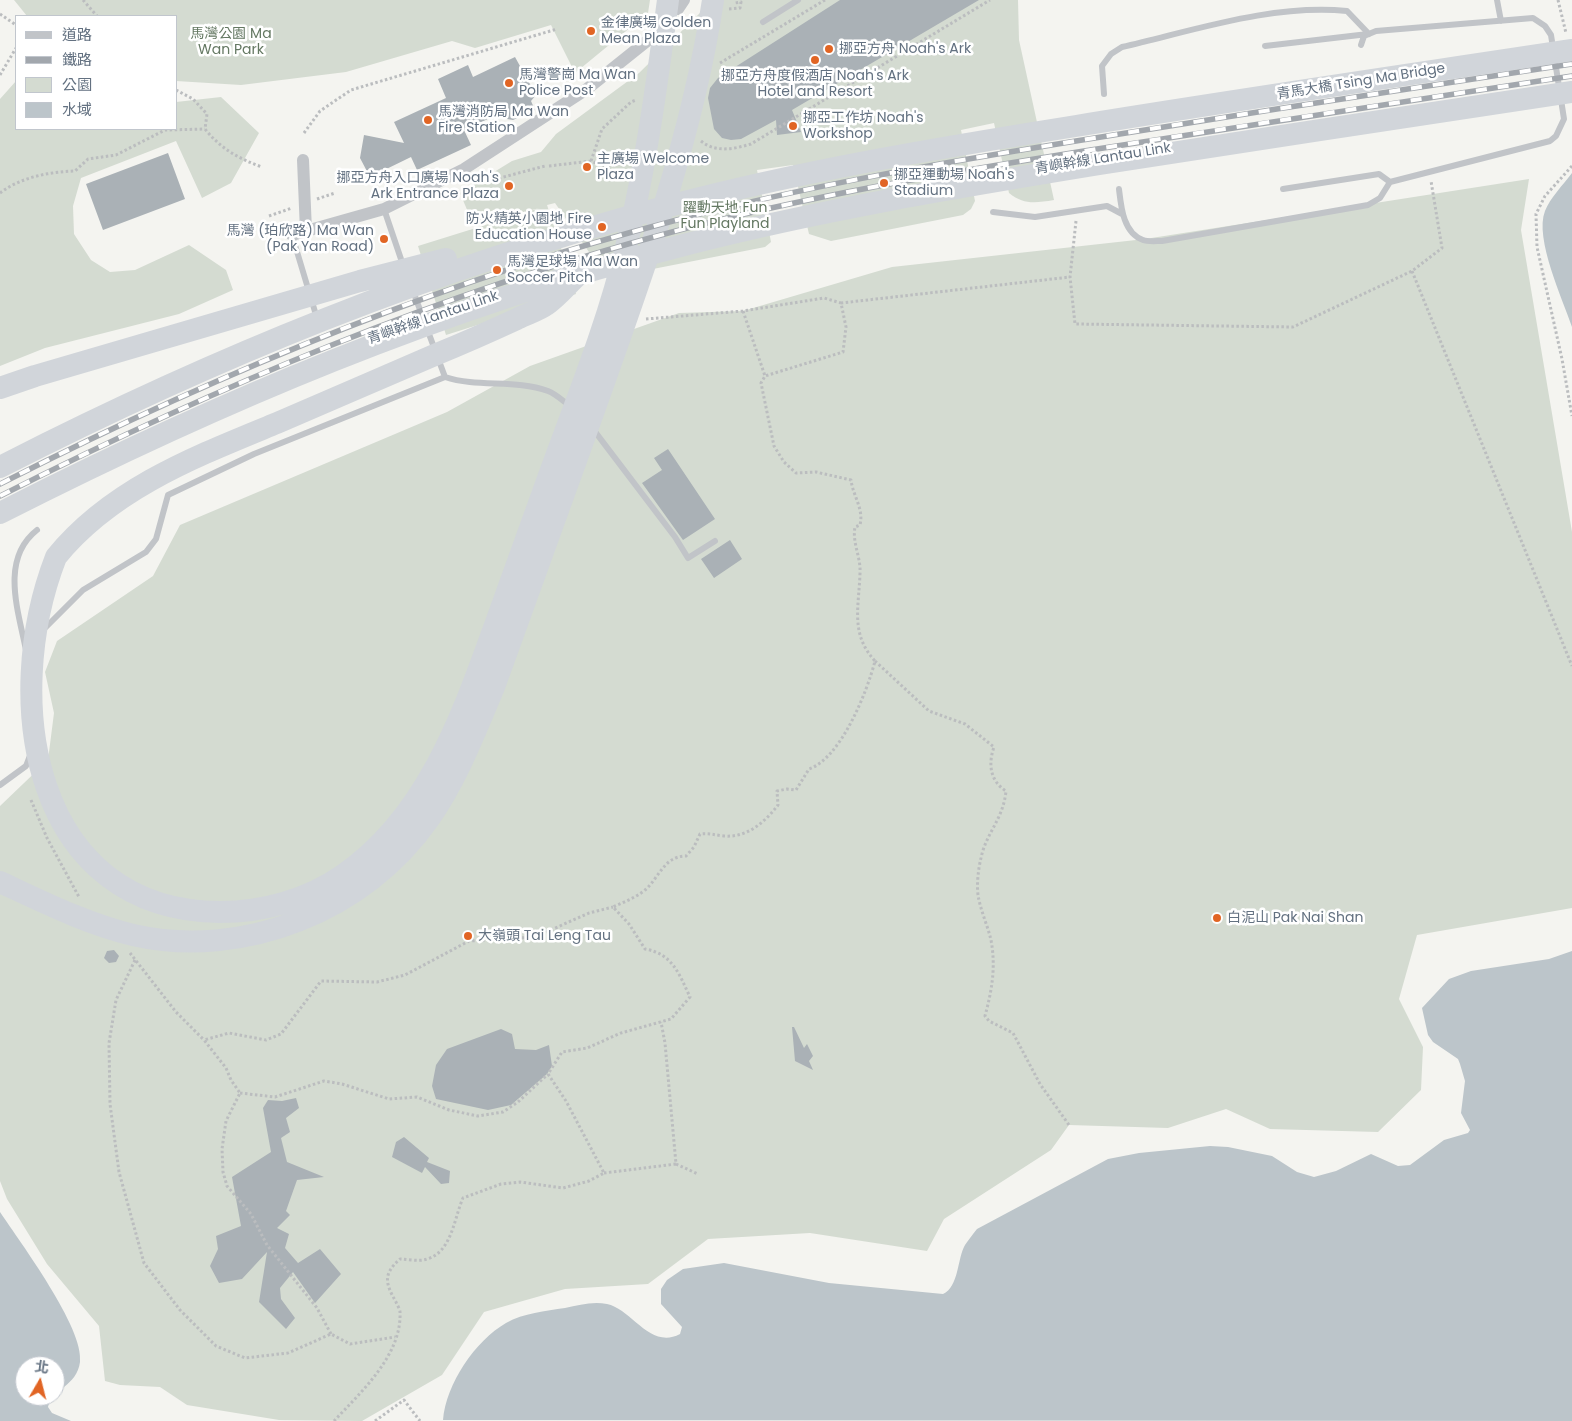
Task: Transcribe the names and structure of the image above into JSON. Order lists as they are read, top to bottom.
{
  "streets": {
    "highway": ["青馬大橋 Tsing Ma Bridge", "青嶼幹線 Lantau Link"]
  },
  "parks": ["馬灣公園 Ma Wan Park", "躍動天地 Fun Fun Playland"],
  "places": [
    "金律廣場 Golden Mean Plaza",
    "挪亞方舟 Noah's Ark",
    "挪亞方舟度假酒店 Noah's Ark Hotel and Resort",
    "馬灣警崗 Ma Wan Police Post",
    "馬灣消防局 Ma Wan Fire Station",
    "挪亞工作坊 Noah's Workshop",
    "主廣場 Welcome Plaza",
    "挪亞運動場 Noah's Stadium",
    "挪亞方舟入口廣場 Noah's Ark Entrance Plaza",
    "防火精英小園地 Fire Education House",
    "馬灣 (珀欣路) Ma Wan (Pak Yan Road)",
    "馬灣足球場 Ma Wan Soccer Pitch",
    "白泥山 Pak Nai Shan",
    "大嶺頭 Tai Leng Tau"
  ],
  "legend": [
    "道路",
    "鐵路",
    "公園",
    "水域"
  ],
  "north": "top"
}
